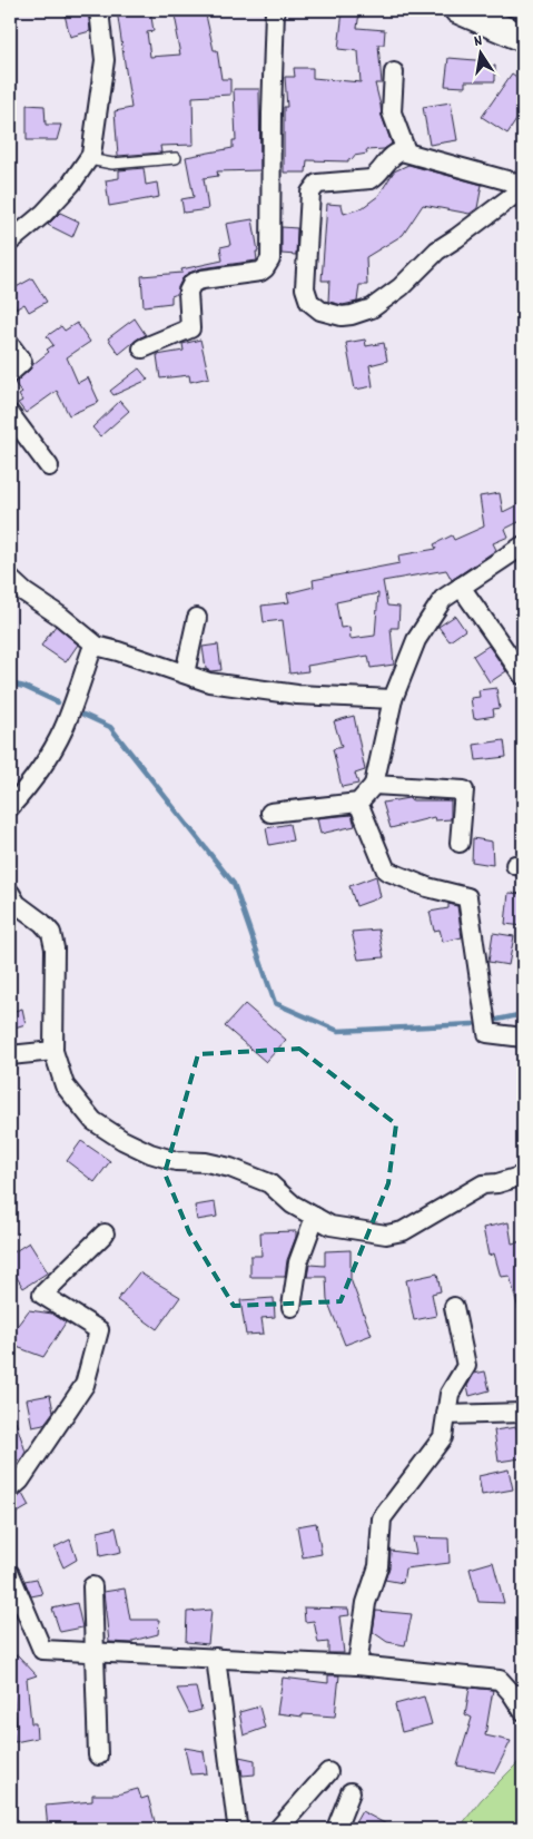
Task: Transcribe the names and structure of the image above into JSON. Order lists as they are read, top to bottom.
{
  "north": "top"
}
